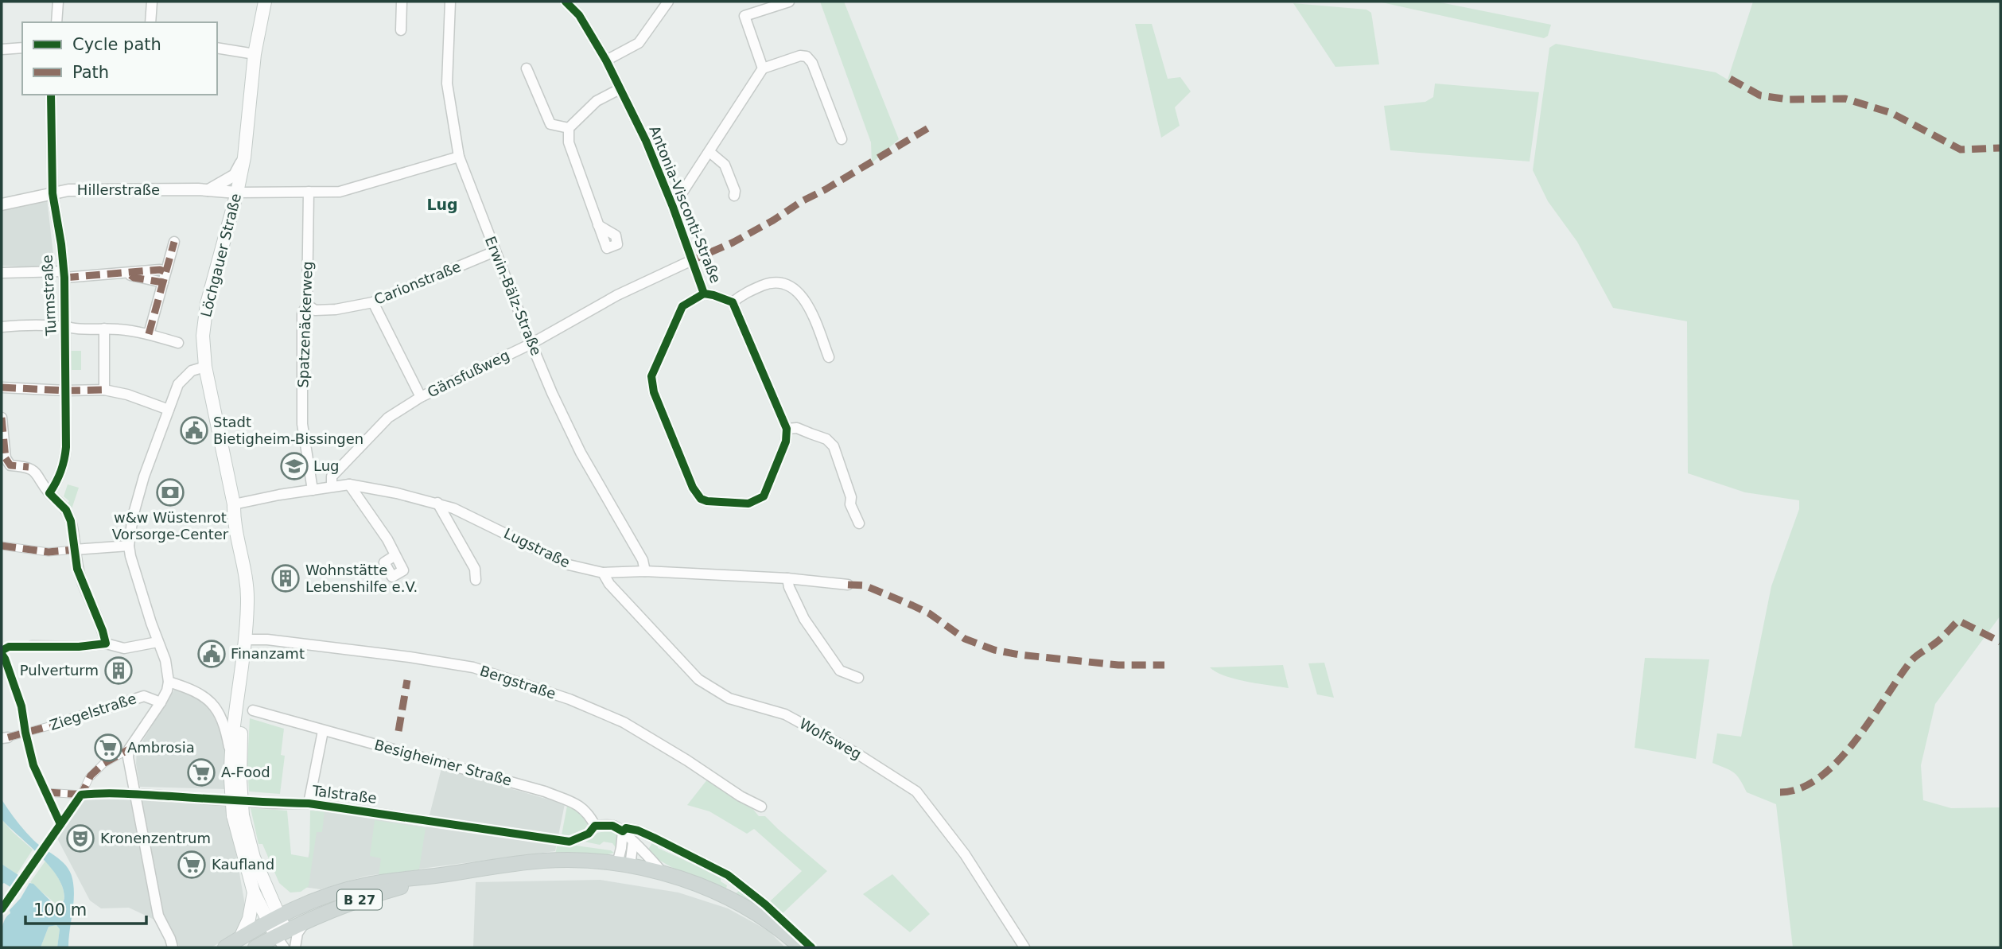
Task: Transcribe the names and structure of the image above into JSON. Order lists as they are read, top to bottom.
{
  "streets": {
    "main road": ["Löchgauer Straße", "B 27"],
    "street": [
      "Hillerstraße",
      "Antonia-Visconti-Straße",
      "Carionstraße",
      "Turmstraße",
      "Erwin-Bälz-Straße",
      "Spatzenäckerweg",
      "Gänsfußweg",
      "Lugstraße",
      "Bergstraße",
      "Ziegelstraße",
      "Wolfsweg",
      "Besigheimer Straße",
      "Talstraße"
    ]
  },
  "crossings": [
    ["Hillerstraße", "Löchgauer Straße"],
    ["Hillerstraße", "Turmstraße"],
    ["Antonia-Visconti-Straße", "Gänsfußweg"],
    ["Löchgauer Straße", "Lugstraße"],
    ["Löchgauer Straße", "Bergstraße"],
    ["Löchgauer Straße", "Besigheimer Straße"],
    ["Carionstraße", "Erwin-Bälz-Straße"],
    ["Carionstraße", "Spatzenäckerweg"],
    ["Erwin-Bälz-Straße", "Gänsfußweg"],
    ["Erwin-Bälz-Straße", "Lugstraße"],
    ["Spatzenäckerweg", "Lugstraße"],
    ["Gänsfußweg", "Lugstraße"],
    ["Lugstraße", "Wolfsweg"],
    ["Besigheimer Straße", "Talstraße"]
  ],
  "districts": ["Lug"],
  "places": {
    "public building": ["Stadt Bietigheim-Bissingen", "Finanzamt"],
    "school or university": ["Lug"],
    "bank": ["w&w Wüstenrot Vorsorge-Center"],
    "building": ["Wohnstätte Lebenshilfe e.V.", "Pulverturm"],
    "supermarket": ["Ambrosia", "A-Food", "Kaufland"],
    "theatre": ["Kronenzentrum"]
  },
  "legend": ["Cycle path", "Path"],
  "scale_bar": "100 m"
}
